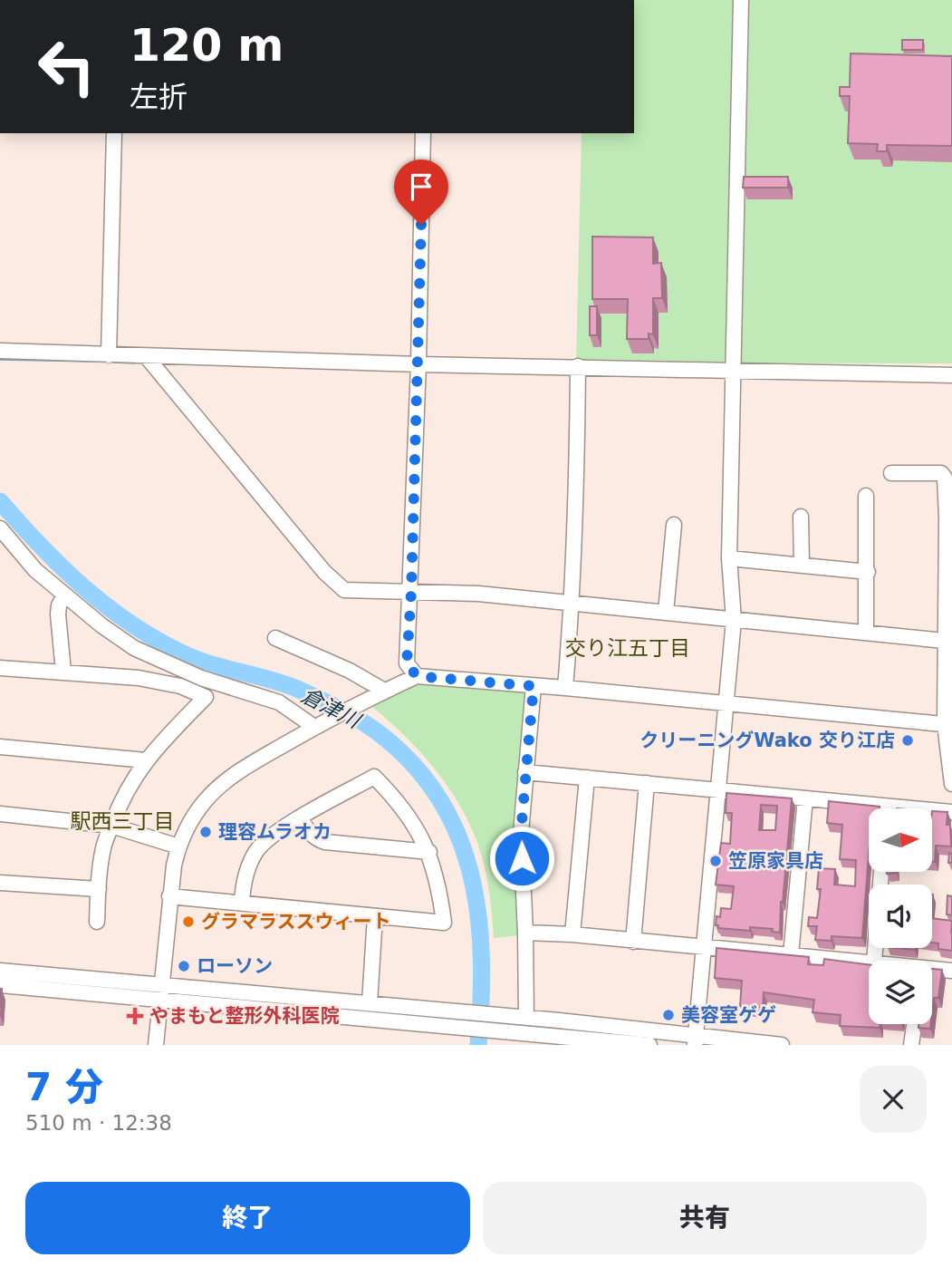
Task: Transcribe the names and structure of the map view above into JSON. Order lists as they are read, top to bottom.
{
  "districts": ["交り江五丁目", "駅西三丁目"],
  "water": ["倉津川"],
  "places": {
    "other": [
      "クリーニングWako 交り江店",
      "理容ムラオカ",
      "笠原家具店",
      "グラマラススウィート",
      "ローソン",
      "美容室ゲゲ"
    ],
    "health": ["やまもと整形外科医院"]
  },
  "north": "right",
  "page": {
    "turn": ["120 m", "左折"],
    "heading": ["7 分", "510 m · 12:38"],
    "buttons": ["終了", "共有"]
  }
}
